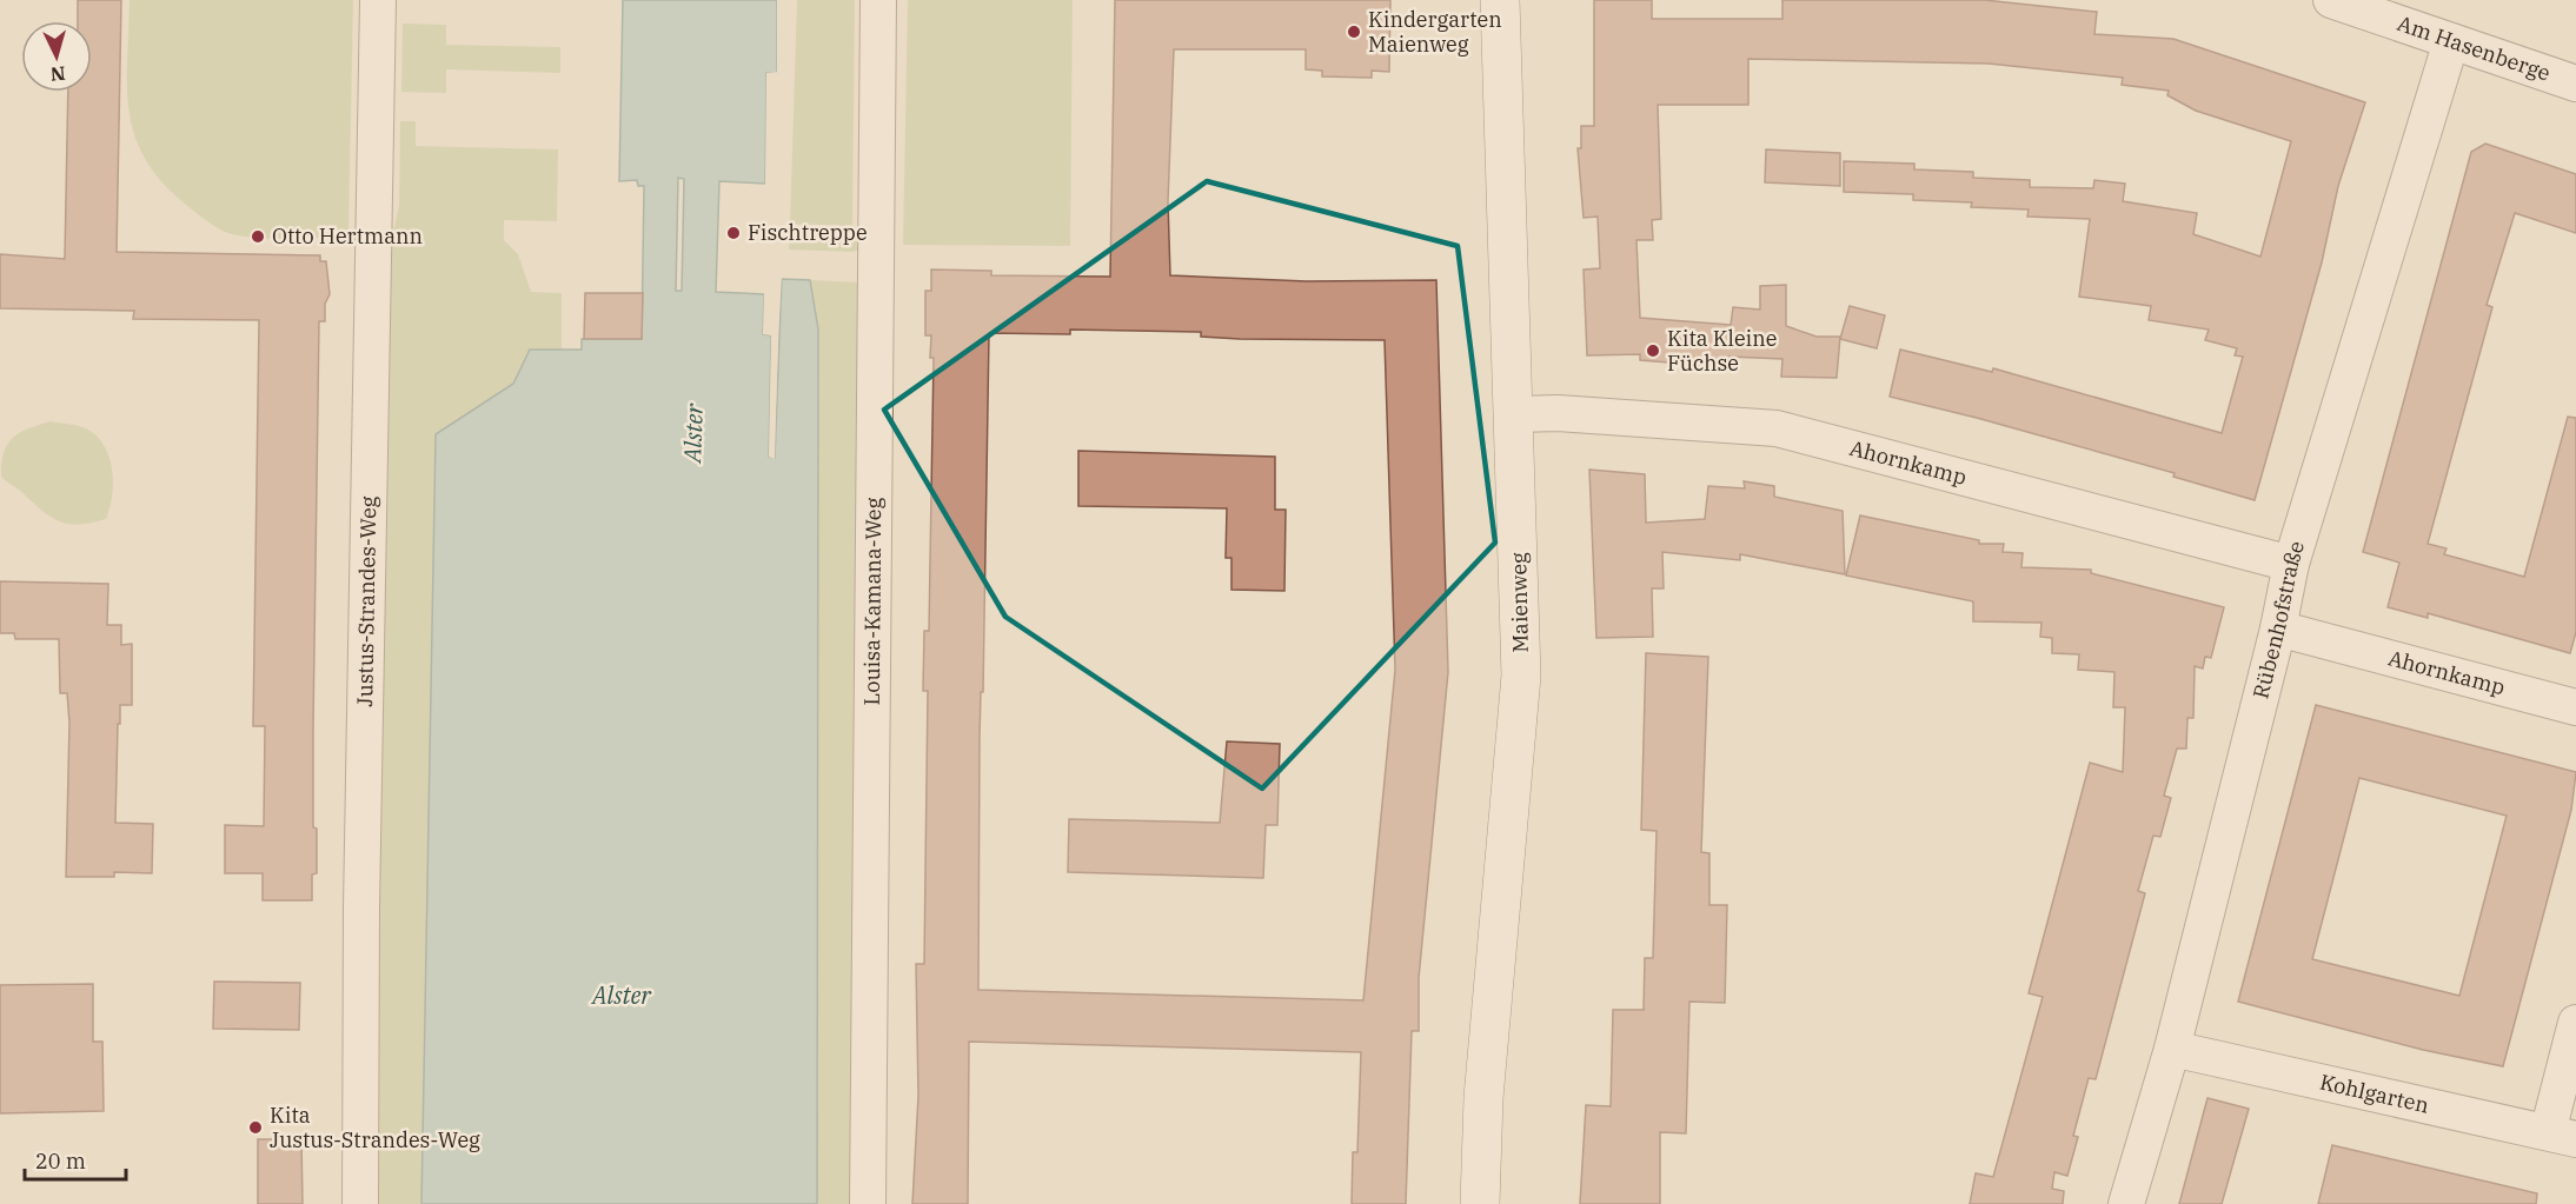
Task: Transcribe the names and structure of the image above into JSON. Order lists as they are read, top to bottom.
{
  "streets": {
    "street": [
      "Am Hasenberge",
      "Ahornkamp",
      "Justus-Strandes-Weg",
      "Louisa-Kamana-Weg",
      "Maienweg",
      "Rübenhofstraße",
      "Kohlgarten"
    ]
  },
  "crossings": [
    ["Am Hasenberge", "Rübenhofstraße"],
    ["Ahornkamp", "Maienweg"],
    ["Ahornkamp", "Rübenhofstraße"],
    ["Rübenhofstraße", "Kohlgarten"]
  ],
  "water": ["Alster"],
  "places": [
    "Kindergarten Maienweg",
    "Fischtreppe",
    "Otto Hertmann",
    "Kita Kleine Füchse",
    "Kita Justus-Strandes-Weg"
  ],
  "scale_bar": "20 m",
  "north": "bottom"
}
